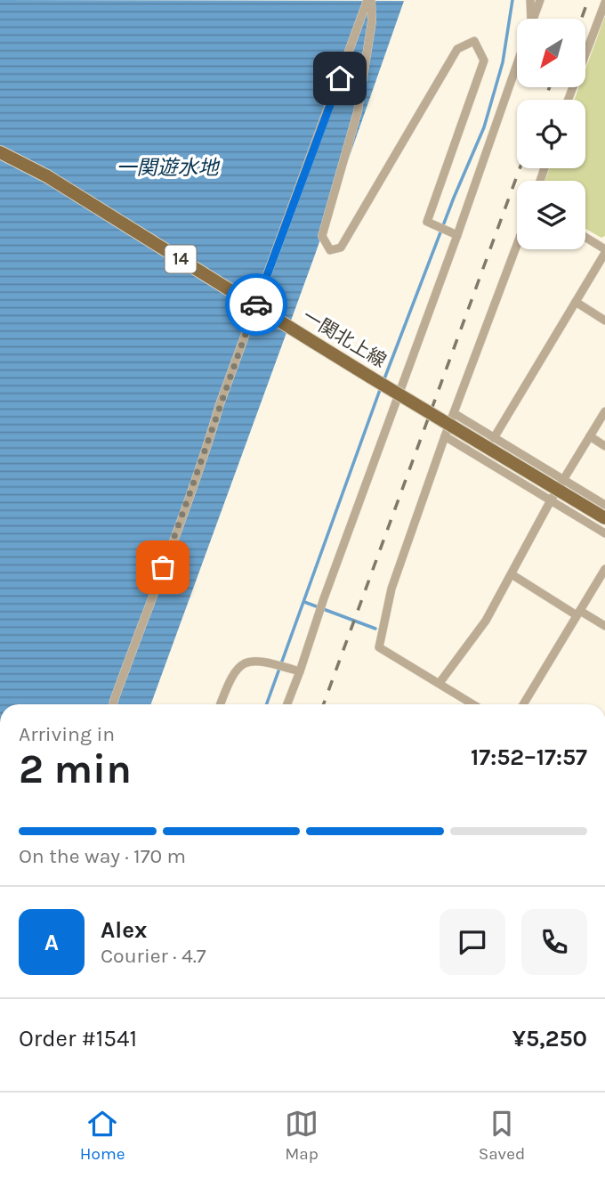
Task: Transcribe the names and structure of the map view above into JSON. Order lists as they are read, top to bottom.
{
  "streets": {
    "main road": ["14", "一関北上線"]
  },
  "water": ["一関遊水地"],
  "north": "bottom left",
  "page": {
    "heading": ["2 min", "Arriving in", "17:52–17:57"],
    "panel": [
      "Alex",
      "Courier · 4.7",
      "Order #1541",
      "¥5,250"
    ],
    "bar": "On the way · 170 m",
    "round": "A",
    "tabs": ["Home", "Map", "Saved"]
  }
}
